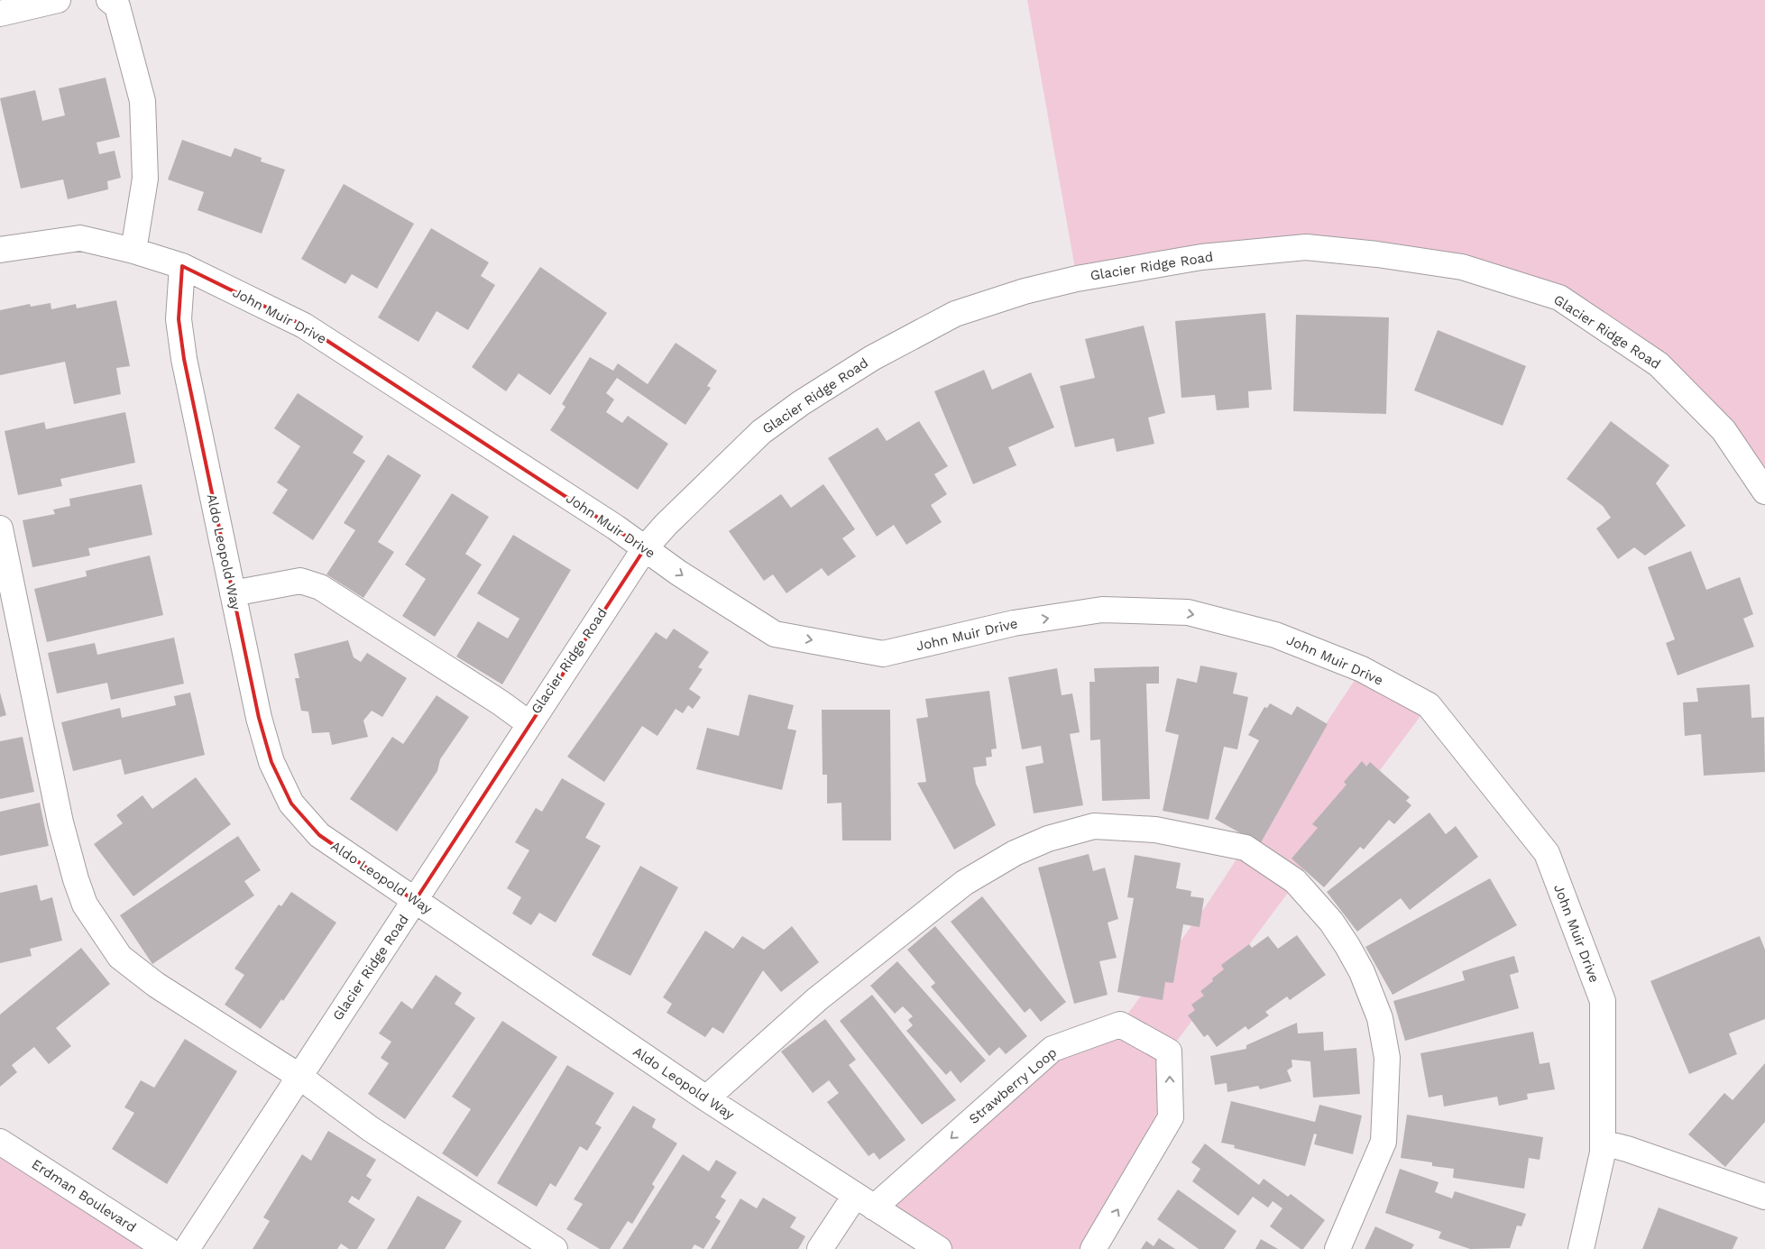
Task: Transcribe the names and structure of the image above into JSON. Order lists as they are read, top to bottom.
{
  "streets": {
    "street": [
      "Glacier Ridge Road",
      "John Muir Drive",
      "Aldo Leopold Way",
      "Strawberry Loop",
      "Erdman Boulevard"
    ]
  },
  "crossings": [
    ["Glacier Ridge Road", "John Muir Drive"],
    ["Glacier Ridge Road", "Aldo Leopold Way"],
    ["John Muir Drive", "Aldo Leopold Way"],
    ["Aldo Leopold Way", "Strawberry Loop"]
  ],
  "one_way": ["John Muir Drive"]
}
